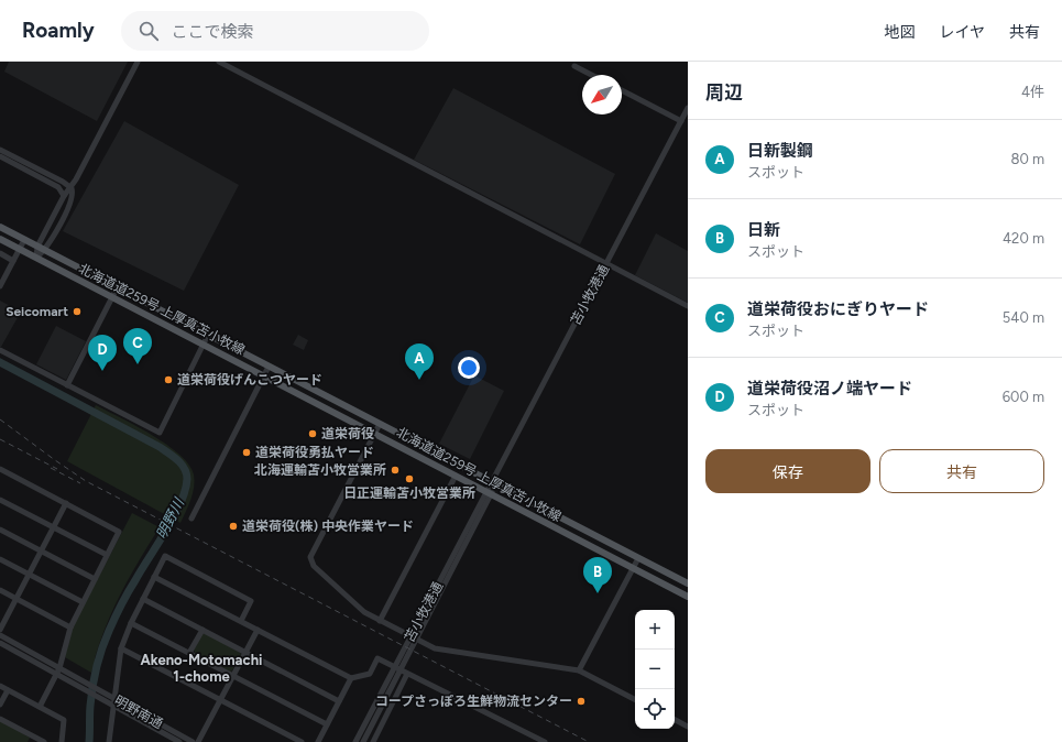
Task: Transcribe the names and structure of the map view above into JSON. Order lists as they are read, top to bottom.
{
  "streets": {
    "main road": ["北海道道259号 上厚真苫小牧線"],
    "street": ["苫小牧港通", "明野南通"]
  },
  "crossings": [
    ["苫小牧港通", "北海道道259号 上厚真苫小牧線"]
  ],
  "districts": ["Akeno-Motomachi 1-chome"],
  "water": ["明野川"],
  "places": [
    "Seicomart",
    "道栄荷役げんこつヤード",
    "道栄荷役",
    "道栄荷役勇払ヤード",
    "北海運輸苫小牧営業所",
    "日正運輸苫小牧営業所",
    "道栄荷役(株) 中央作業ヤード",
    "コープさっぽろ生鮮物流センター"
  ],
  "north": "bottom left",
  "page": {
    "header": "Roamly",
    "search": "ここで検索",
    "nav": ["地図", "レイヤ", "共有"],
    "heading": ["周辺", "4件"],
    "list": [
      {
        "mark": "A",
        "name": "日新製鋼",
        "note": "スポット",
        "value": "80 m"
      },
      {
        "mark": "B",
        "name": "日新",
        "note": "スポット",
        "value": "420 m"
      },
      {
        "mark": "C",
        "name": "道栄荷役おにぎりヤード",
        "note": "スポット",
        "value": "540 m"
      },
      {
        "mark": "D",
        "name": "道栄荷役沼ノ端ヤード",
        "note": "スポット",
        "value": "600 m"
      }
    ],
    "pins": [
      "C",
      "D",
      "A",
      "B"
    ],
    "buttons": ["保存", "共有"],
    "map_buttons": ["+", "−"]
  }
}
